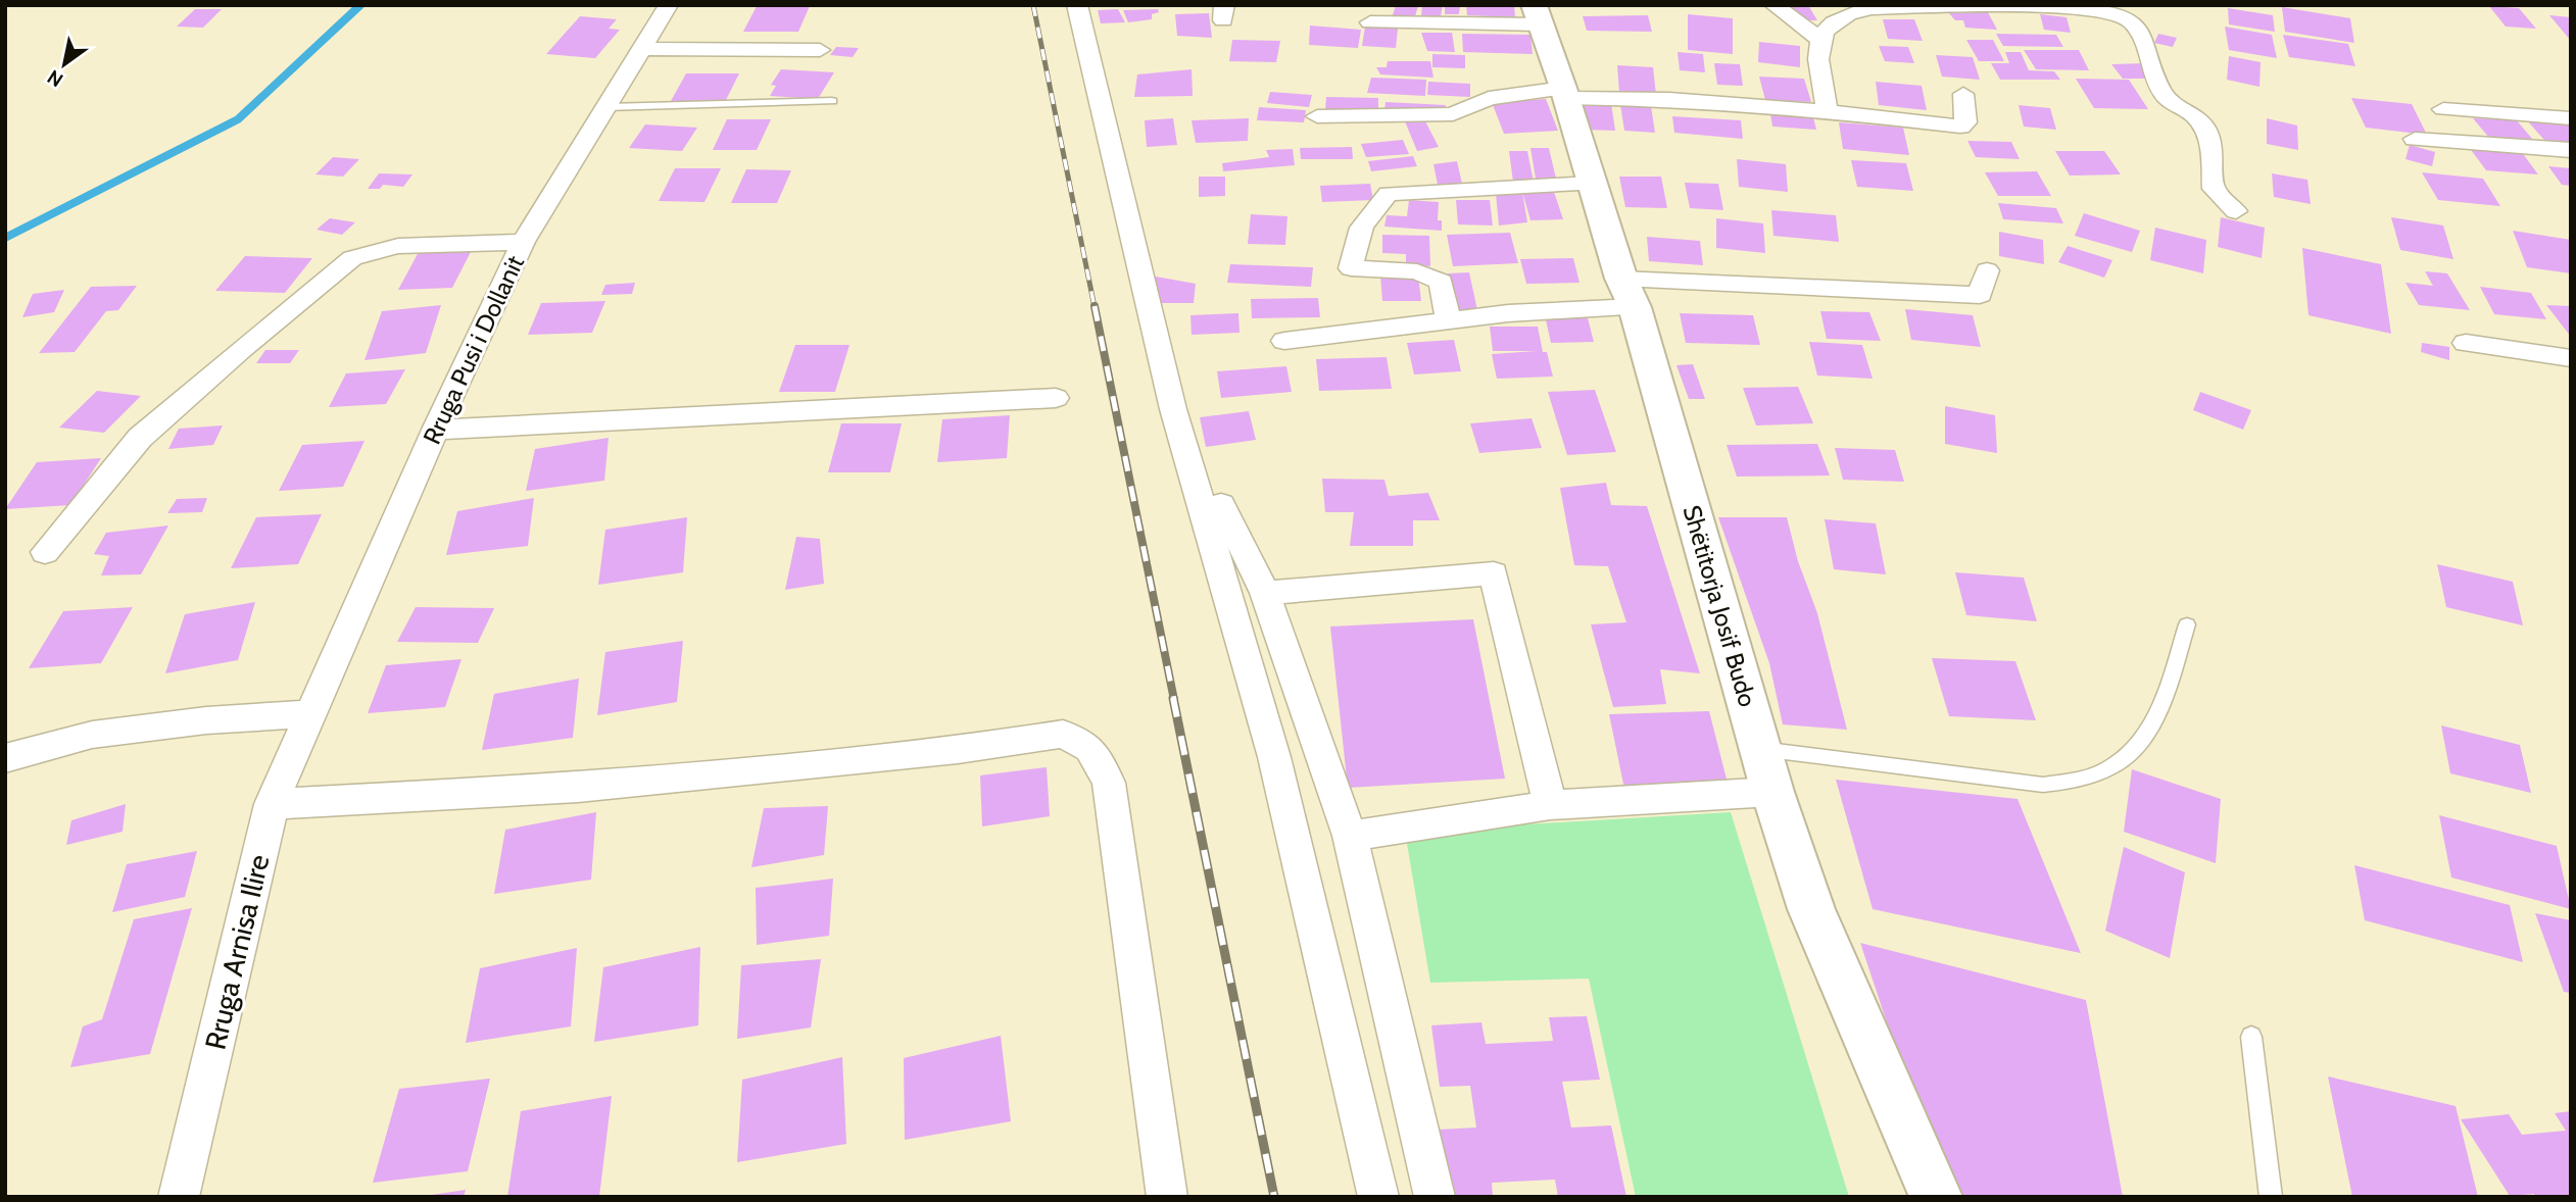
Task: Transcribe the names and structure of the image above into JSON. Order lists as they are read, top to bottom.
{
  "streets": {
    "main road": ["Shëtitorja Josif Budo"],
    "street": ["Rruga Pusi i Dollanit", "Rruga Arnisa Ilire"]
  },
  "crossings": [
    ["Rruga Pusi i Dollanit", "Rruga Arnisa Ilire"]
  ],
  "north": "bottom left"
}
